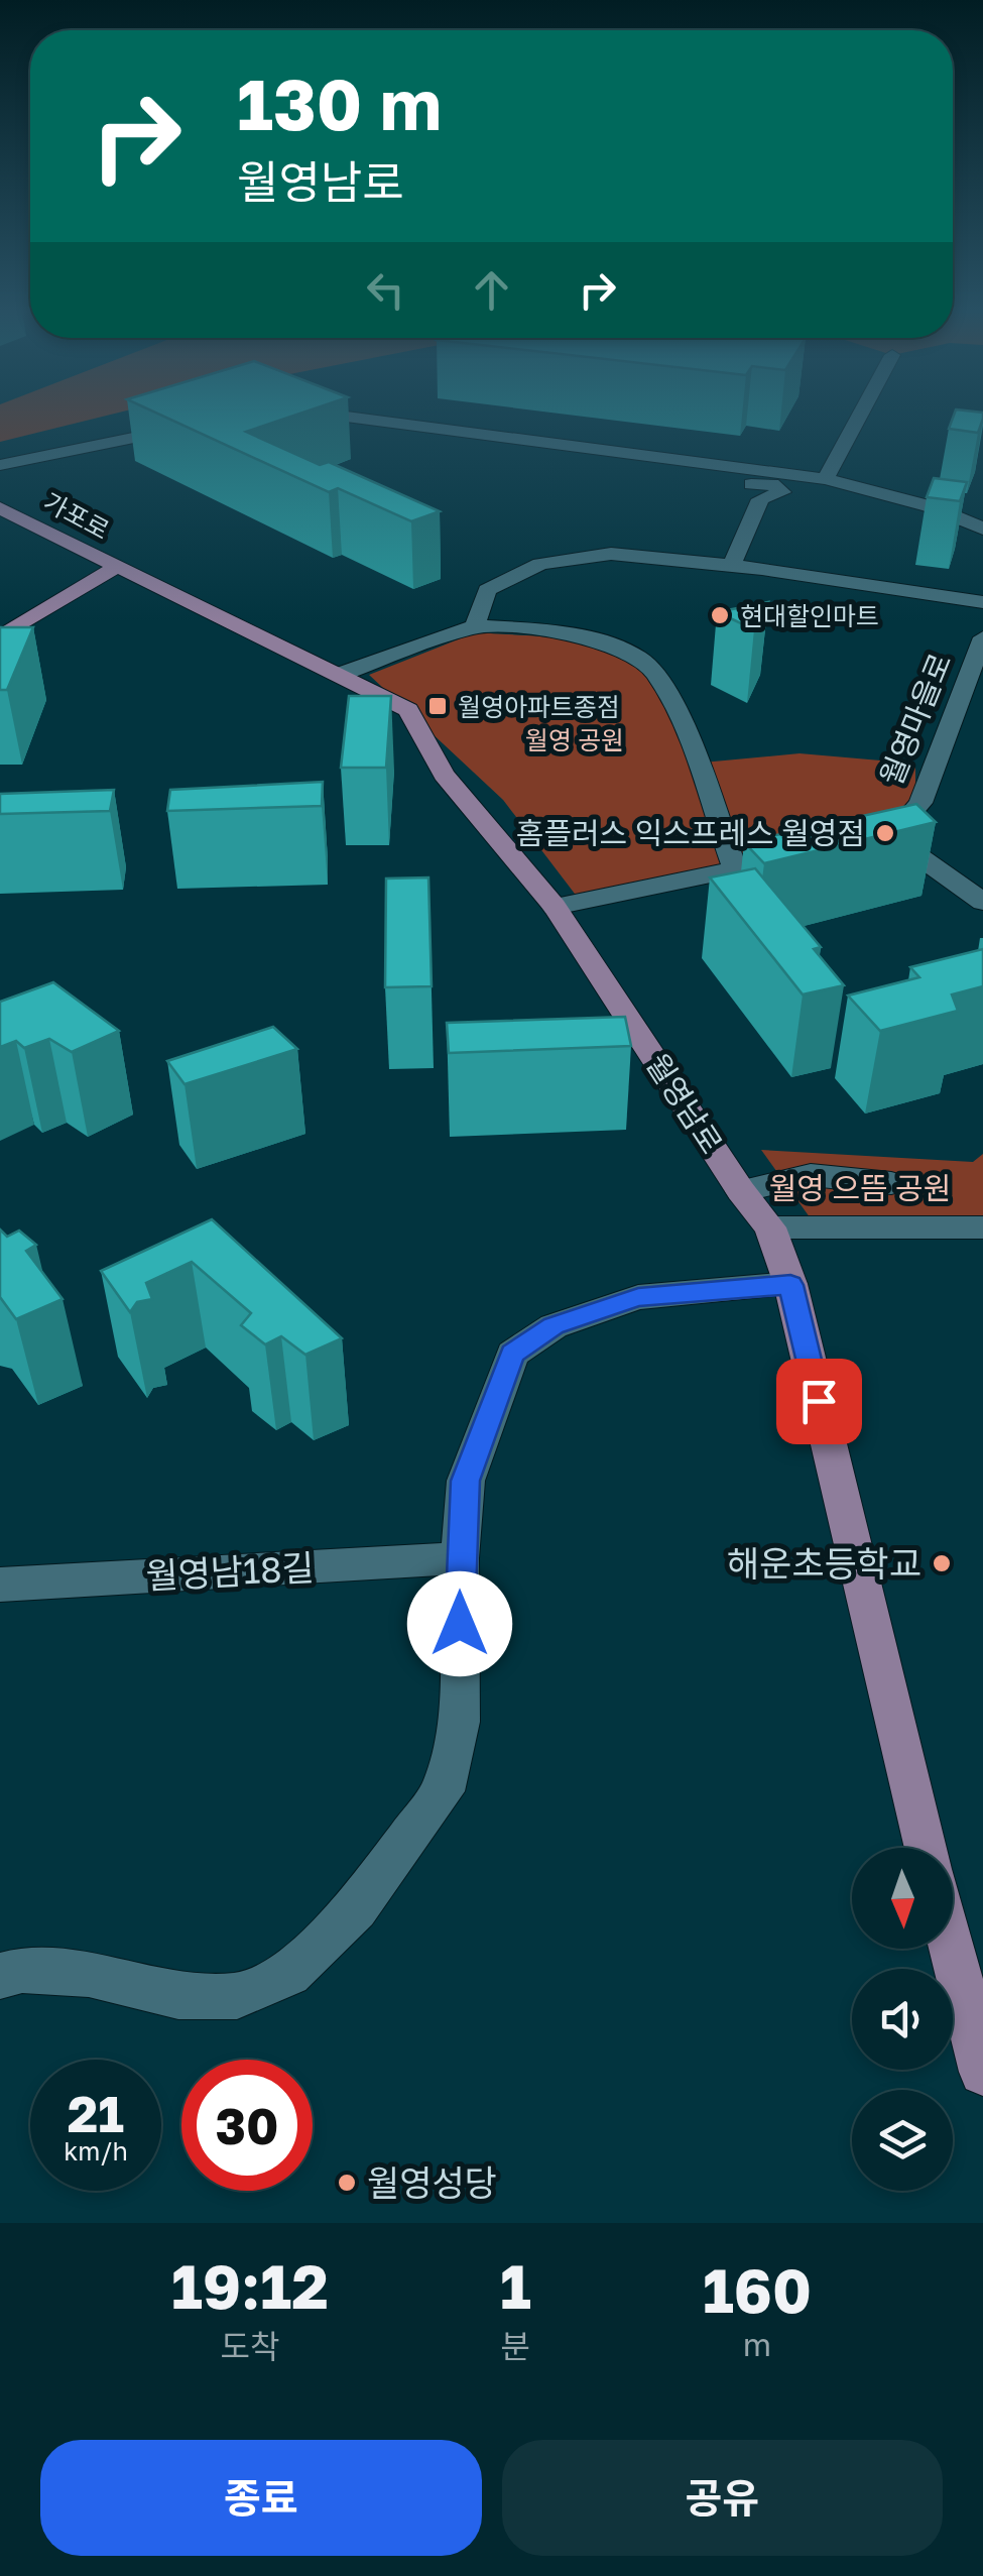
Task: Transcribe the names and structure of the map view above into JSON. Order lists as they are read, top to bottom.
{
  "streets": {
    "main road": ["가포로", "월영남로"],
    "street": ["월영마을로", "월영남18길"]
  },
  "crossings": [
    ["가포로", "월영남로"]
  ],
  "parks": ["월영 공원", "월영 으뜸 공원"],
  "places": {
    "other": [
      "현대할인마트",
      "홈플러스 익스프레스 월영점",
      "해운초등학교",
      "월영성당"
    ],
    "transit": ["월영아파트종점"]
  },
  "north": "bottom",
  "page": {
    "turn": ["130 m", "월영남로"],
    "speed": "21 km/h",
    "limit": "30",
    "eta": [
      "19:12",
      "도착",
      "1",
      "분",
      "160",
      "m"
    ],
    "buttons": ["종료", "공유"]
  }
}
